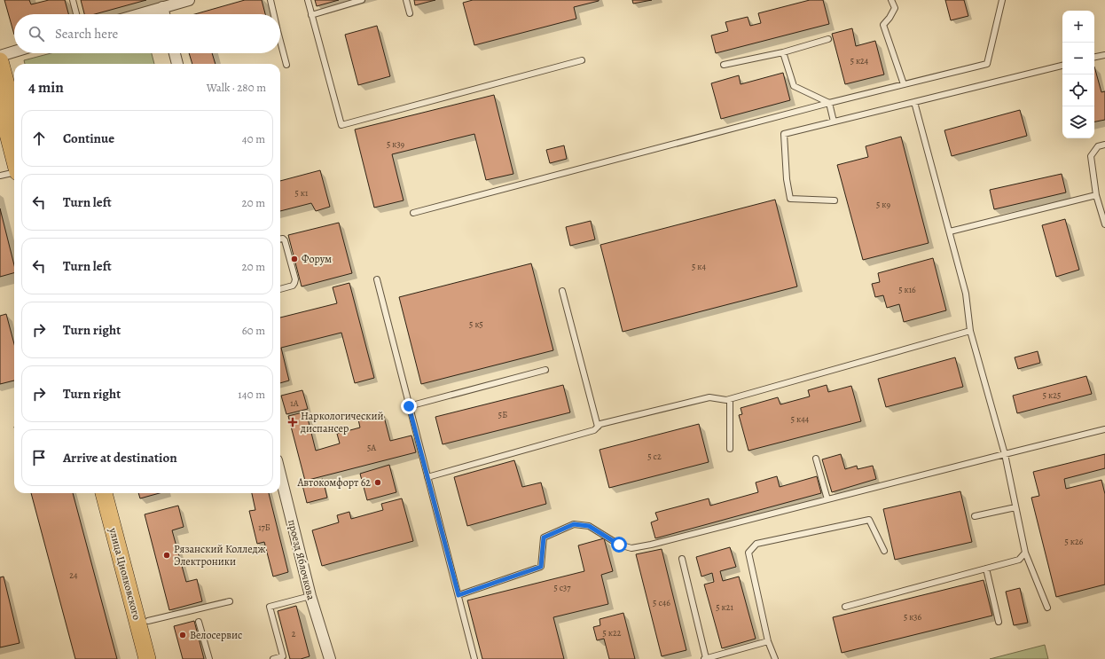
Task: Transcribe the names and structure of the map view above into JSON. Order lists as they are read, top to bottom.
{
  "streets": {
    "main road": ["улица Циолковского"],
    "street": ["проезд Яблочкова"]
  },
  "places": {
    "other": [
      "Форум",
      "Автокомфорт 62",
      "Рязанский Колледж Электроники",
      "Велосервис"
    ],
    "health": ["Наркологический диспансер"]
  },
  "house_numbers": [
    "5 к24",
    "5 к39",
    "5 к1",
    "5 к9",
    "5 к4",
    "5 к16",
    "5 к5",
    "5 к25",
    "1А",
    "5Б",
    "5 к44",
    "5А",
    "5 с2",
    "17Б",
    "5 к26",
    "24",
    "5 с37",
    "5 с46",
    "5 к21",
    "5 к36",
    "5 к22",
    "2"
  ],
  "page": {
    "map_buttons": ["+", "−"],
    "search": "Search here",
    "heading": ["4 min", "Walk · 280 m"],
    "list": [
      ["Continue", "40 m"],
      ["Turn left", "20 m"],
      ["Turn left", "20 m"],
      ["Turn right", "60 m"],
      ["Turn right", "140 m"],
      "Arrive at destination"
    ]
  }
}
